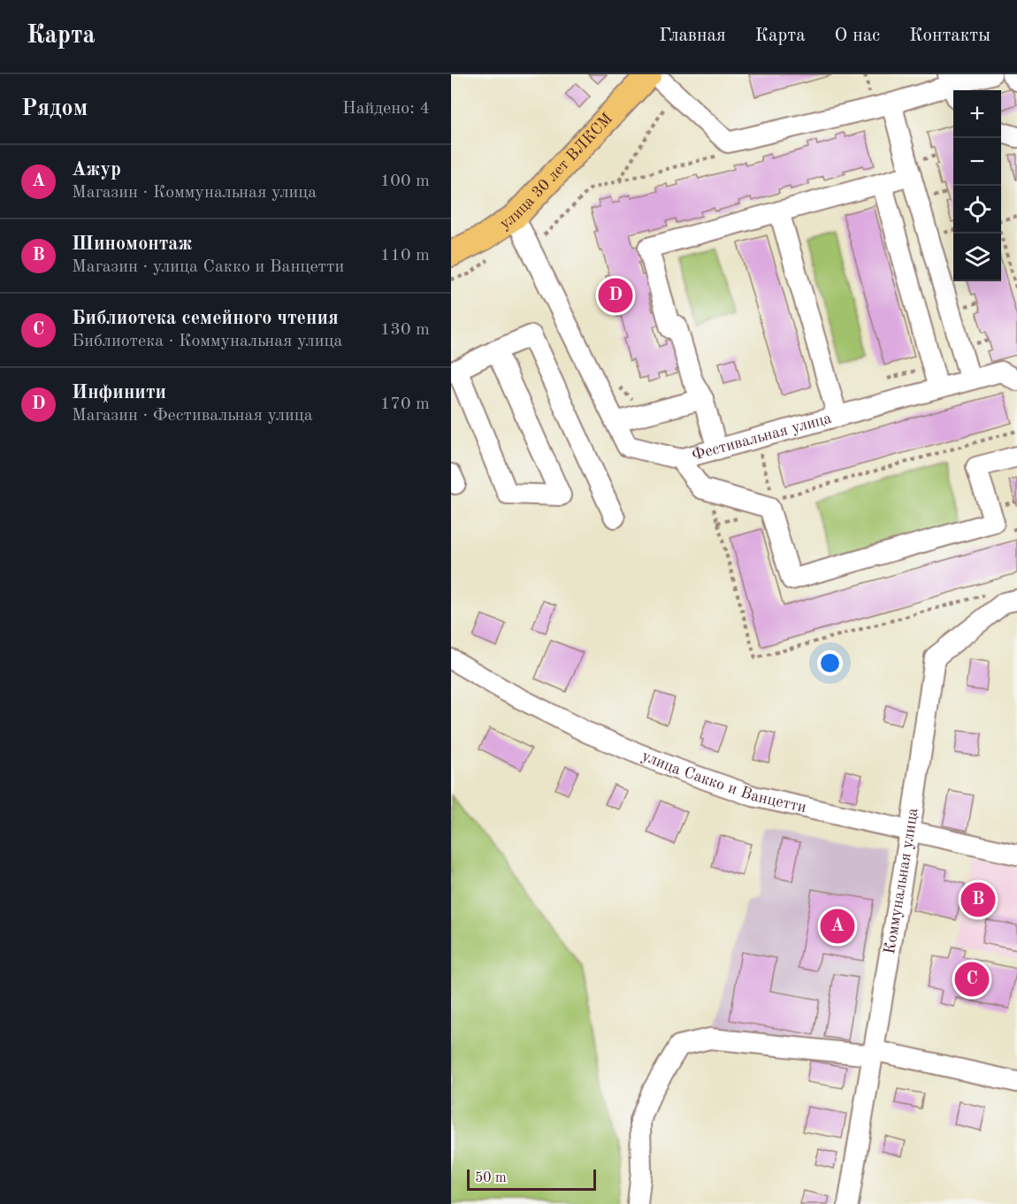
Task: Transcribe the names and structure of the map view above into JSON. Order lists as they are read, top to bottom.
{
  "streets": {
    "main road": ["улица 30 лет ВЛКСМ"],
    "street": ["Фестивальная улица", "улица Сакко и Ванцетти", "Коммунальная улица"]
  },
  "crossings": [
    ["улица 30 лет ВЛКСМ", "Фестивальная улица"],
    ["улица Сакко и Ванцетти", "Коммунальная улица"]
  ],
  "scale_bar": "50 m",
  "page": {
    "header": "Карта",
    "nav": [
      "Главная",
      "Карта",
      "О нас",
      "Контакты"
    ],
    "heading": ["Рядом", "Найдено: 4"],
    "map_buttons": ["+", "−"],
    "list": [
      {
        "mark": "A",
        "name": "Ажур",
        "note": "Магазин · Коммунальная улица",
        "value": "100 m"
      },
      {
        "mark": "B",
        "name": "Шиномонтаж",
        "note": "Магазин · улица Сакко и Ванцетти",
        "value": "110 m"
      },
      {
        "mark": "C",
        "name": "Библиотека семейного чтения",
        "note": "Библиотека · Коммунальная улица",
        "value": "130 m"
      },
      {
        "mark": "D",
        "name": "Инфинити",
        "note": "Магазин · Фестивальная улица",
        "value": "170 m"
      }
    ],
    "pins": [
      "D",
      "B",
      "A",
      "C"
    ],
    "scale": "50 m"
  }
}
